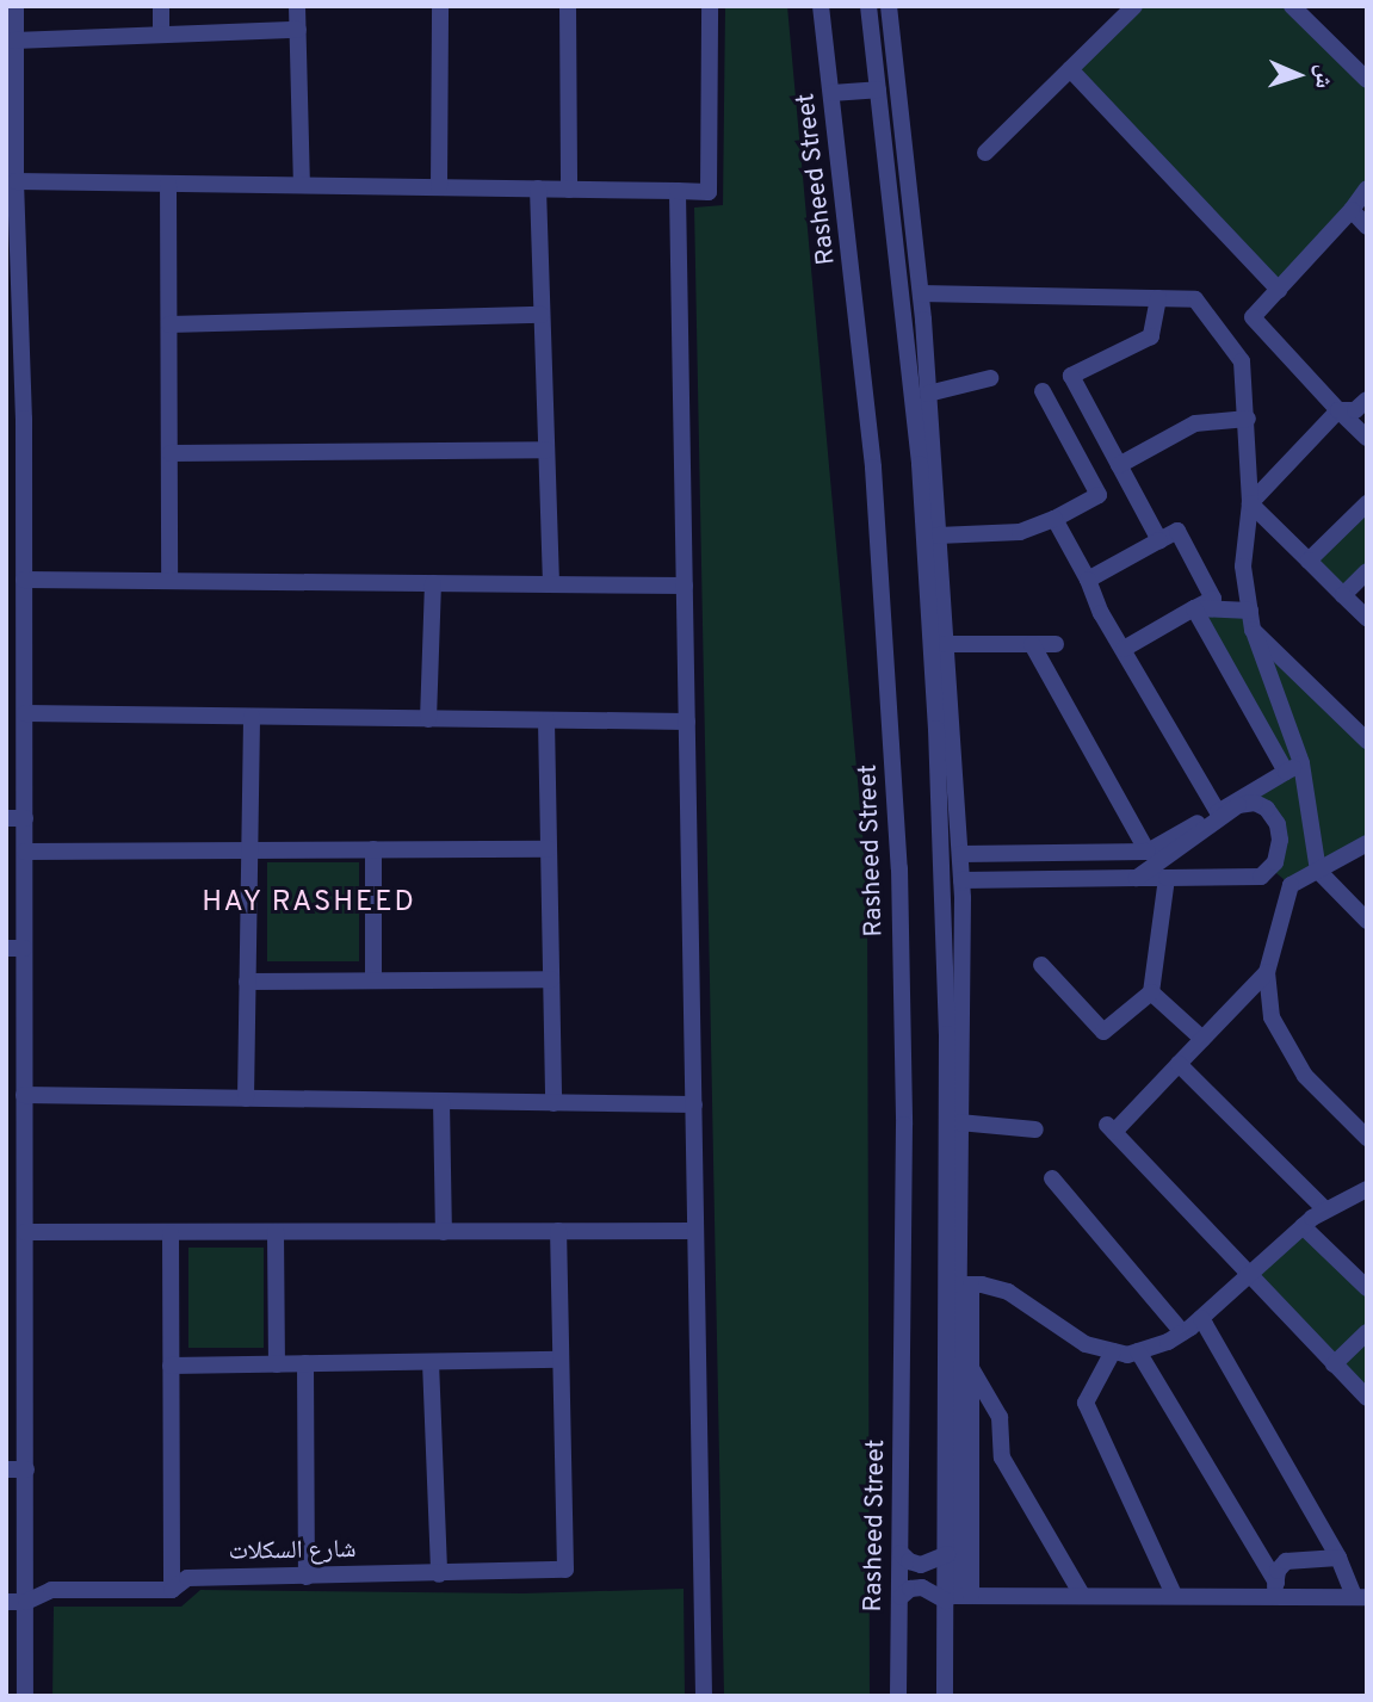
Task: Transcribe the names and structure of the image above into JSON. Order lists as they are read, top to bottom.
{
  "streets": {
    "street": ["Rasheed Street", "شارع السكلات"]
  },
  "districts": ["HAY RASHEED"],
  "north": "right"
}
